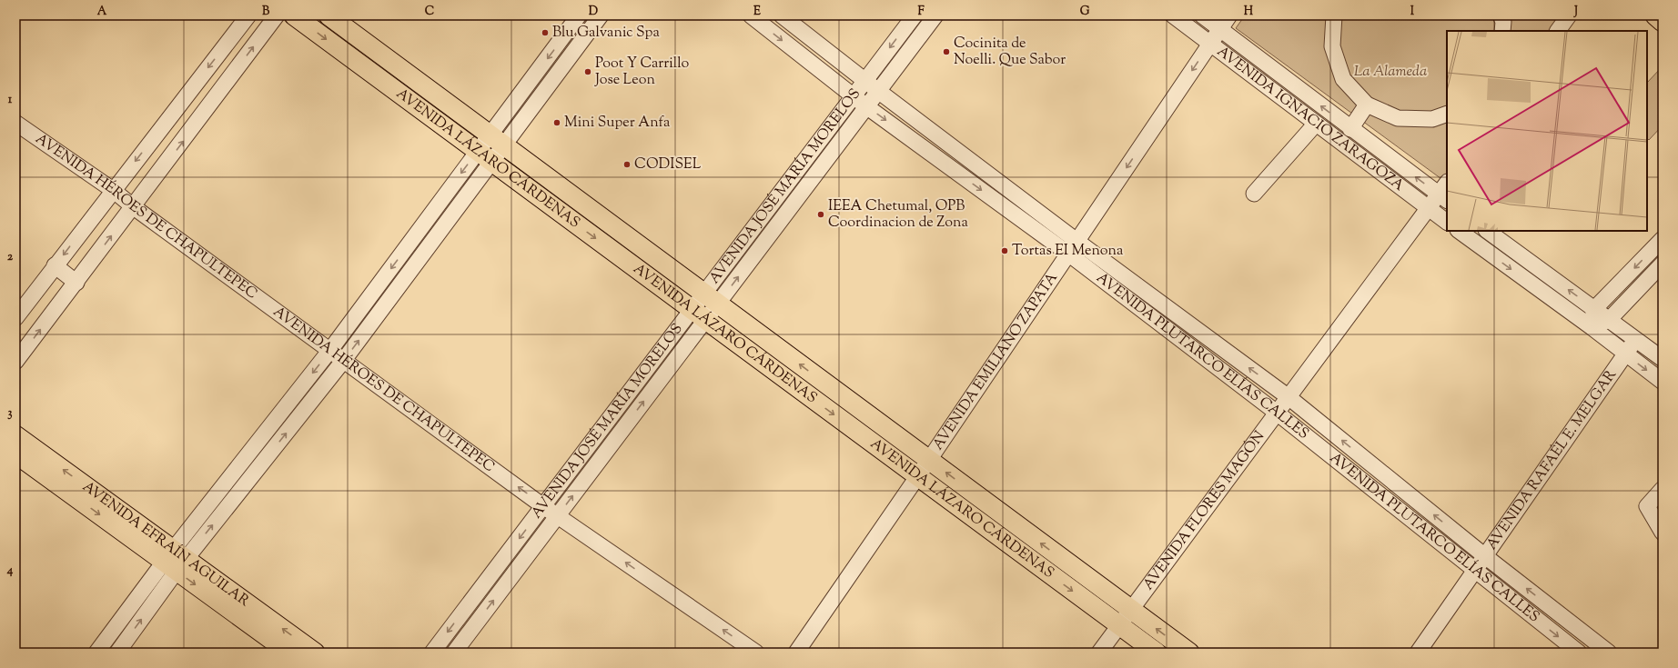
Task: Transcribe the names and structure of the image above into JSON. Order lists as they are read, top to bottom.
{
  "streets": {
    "main road": ["AVENIDA LÁZARO CÁRDENAS", "AVENIDA EFRAÍN AGUILAR"],
    "street": [
      "AVENIDA IGNACIO ZARAGOZA",
      "AVENIDA JOSÉ MARÍA MORELOS",
      "AVENIDA HÉROES DE CHAPULTEPEC",
      "AVENIDA PLUTARCO ELÍAS CALLES",
      "AVENIDA EMILIANO ZAPATA",
      "AVENIDA RAFAÉL E. MELGAR",
      "AVENIDA FLORES MAGÓN"
    ]
  },
  "crossings": [
    ["AVENIDA IGNACIO ZARAGOZA", "AVENIDA EMILIANO ZAPATA"],
    ["AVENIDA IGNACIO ZARAGOZA", "AVENIDA FLORES MAGÓN"],
    ["AVENIDA LÁZARO CÁRDENAS", "AVENIDA JOSÉ MARÍA MORELOS"],
    ["AVENIDA LÁZARO CÁRDENAS", "AVENIDA EMILIANO ZAPATA"],
    ["AVENIDA LÁZARO CÁRDENAS", "AVENIDA FLORES MAGÓN"],
    ["AVENIDA JOSÉ MARÍA MORELOS", "AVENIDA HÉROES DE CHAPULTEPEC"],
    ["AVENIDA JOSÉ MARÍA MORELOS", "AVENIDA PLUTARCO ELÍAS CALLES"],
    ["AVENIDA PLUTARCO ELÍAS CALLES", "AVENIDA EMILIANO ZAPATA"],
    ["AVENIDA PLUTARCO ELÍAS CALLES", "AVENIDA RAFAÉL E. MELGAR"],
    ["AVENIDA PLUTARCO ELÍAS CALLES", "AVENIDA FLORES MAGÓN"]
  ],
  "one_way": ["AVENIDA HÉROES DE CHAPULTEPEC"],
  "parks": ["La Alameda"],
  "places": [
    "Blu Galvanic Spa",
    "Cocinita de Noelli. Que Sabor",
    "Poot Y Carrillo Jose Leon",
    "Mini Super Anfa",
    "CODISEL",
    "IEEA Chetumal, OPB Coordinacion de Zona",
    "Tortas EI Menona"
  ],
  "grid": {
    "columns": [
      "A",
      "B",
      "C",
      "D",
      "E",
      "F",
      "G",
      "H",
      "I",
      "J"
    ],
    "rows": [
      "1",
      "2",
      "3",
      "4"
    ]
  }
}
